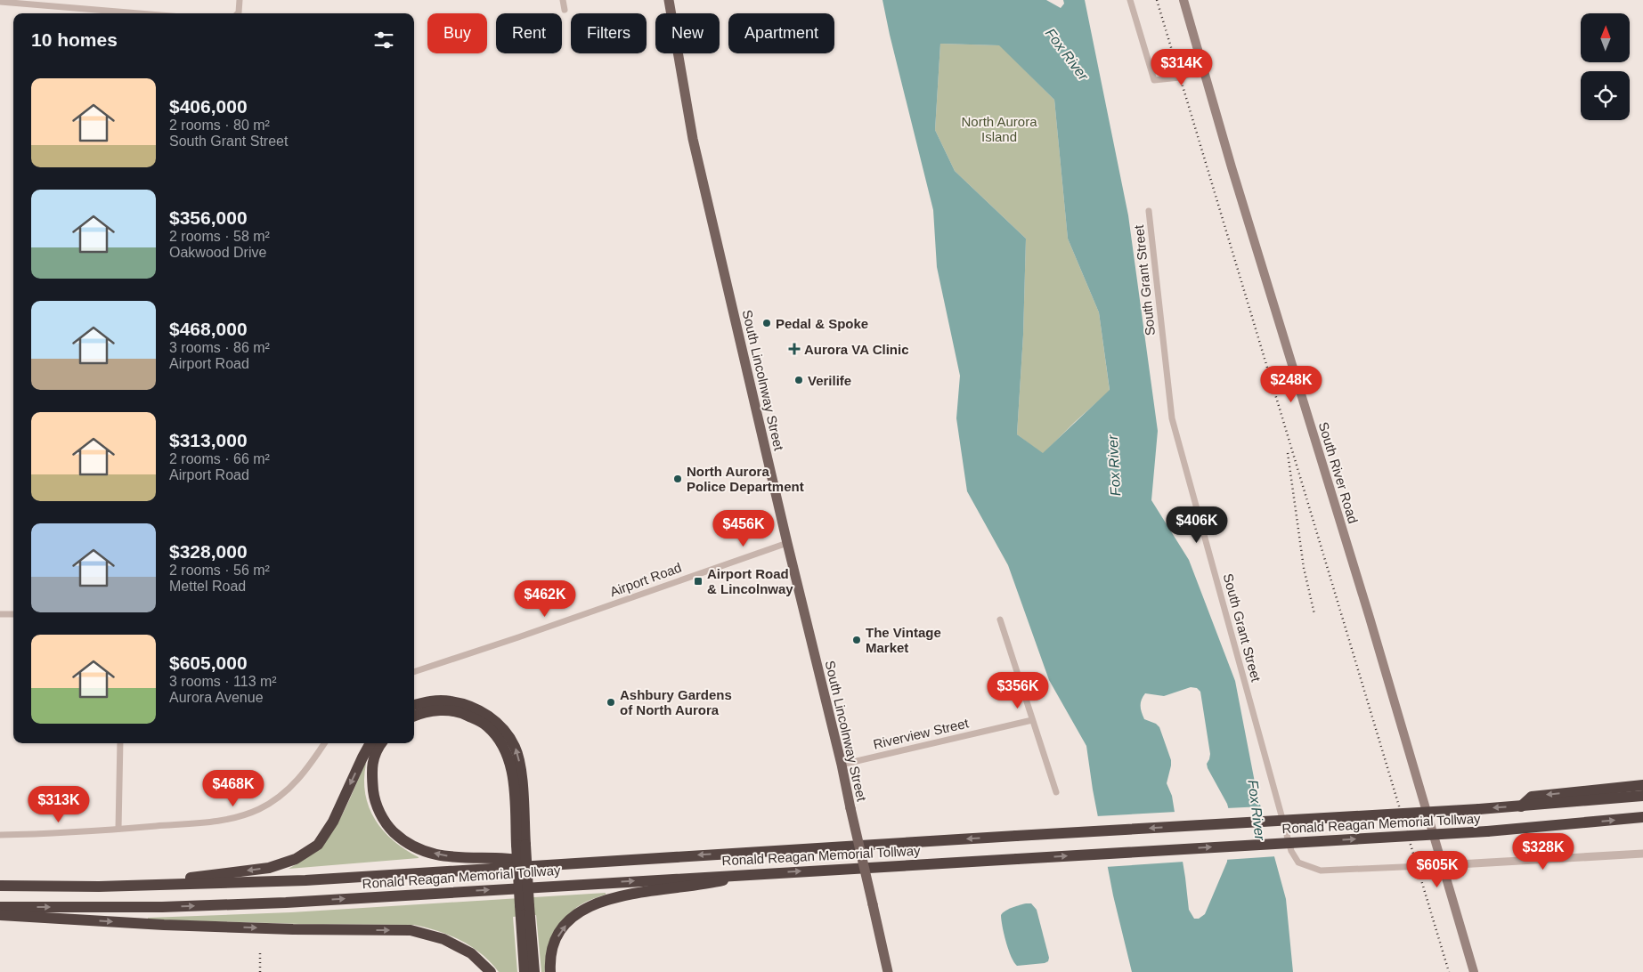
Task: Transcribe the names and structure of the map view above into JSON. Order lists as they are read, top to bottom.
{
  "streets": {
    "highway": ["Ronald Reagan Memorial Tollway"],
    "main road": ["South Lincolnway Street", "South River Road"],
    "street": ["South Grant Street", "Airport Road", "Riverview Street"]
  },
  "crossings": [
    ["South Grant Street", "South River Road"],
    ["South Lincolnway Street", "Airport Road"],
    ["South Lincolnway Street", "Riverview Street"]
  ],
  "water": ["Fox River"],
  "parks": ["North Aurora Island"],
  "places": {
    "other": [
      "Pedal & Spoke",
      "Verilife",
      "North Aurora Police Department",
      "The Vintage Market",
      "Ashbury Gardens of North Aurora"
    ],
    "health": ["Aurora VA Clinic"],
    "transit": ["Airport Road & Lincolnway"]
  },
  "north": "top",
  "page": {
    "chip": [
      "Buy",
      "Rent",
      "Filters",
      "New",
      "Apartment"
    ],
    "heading": "10 homes",
    "price": [
      "$314K",
      "$248K",
      "$406K",
      "$456K",
      "$462K",
      "$356K",
      "$468K",
      "$313K",
      "$328K",
      "$605K"
    ],
    "list": [
      {
        "name": "$406,000",
        "note": "2 rooms · 80 m² · South Grant Street"
      },
      {
        "name": "$356,000",
        "note": "2 rooms · 58 m² · Oakwood Drive"
      },
      {
        "name": "$468,000",
        "note": "3 rooms · 86 m² · Airport Road"
      },
      {
        "name": "$313,000",
        "note": "2 rooms · 66 m² · Airport Road"
      },
      {
        "name": "$328,000",
        "note": "2 rooms · 56 m² · Mettel Road"
      },
      {
        "name": "$605,000",
        "note": "3 rooms · 113 m² · Aurora Avenue"
      }
    ]
  }
}
